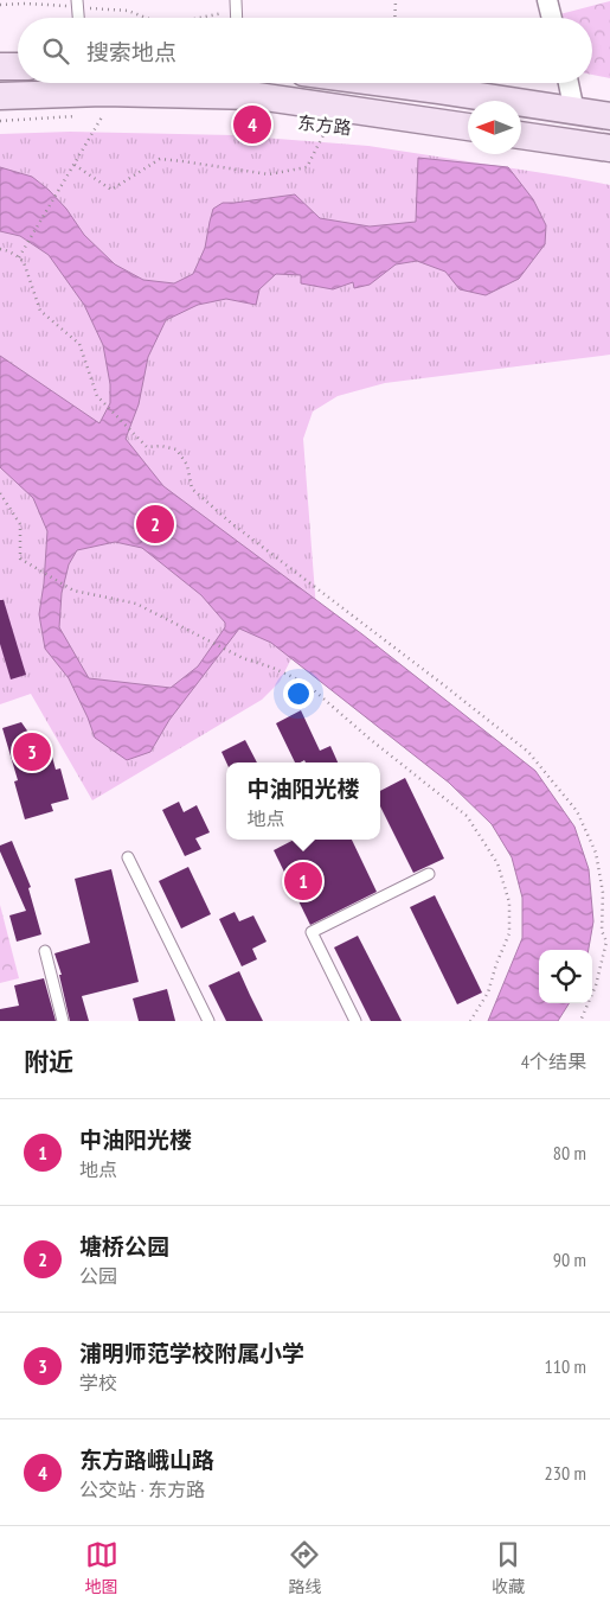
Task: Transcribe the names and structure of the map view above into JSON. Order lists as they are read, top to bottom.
{
  "streets": {
    "main road": ["东方路"]
  },
  "north": "left",
  "page": {
    "search": "搜索地点",
    "pins": [
      "4",
      "2",
      "3",
      "1"
    ],
    "popup": ["中油阳光楼", "地点"],
    "heading": ["附近", "4个结果"],
    "list": [
      {
        "mark": "1",
        "name": "中油阳光楼",
        "note": "地点",
        "value": "80 m"
      },
      {
        "mark": "2",
        "name": "塘桥公园",
        "note": "公园",
        "value": "90 m"
      },
      {
        "mark": "3",
        "name": "浦明师范学校附属小学",
        "note": "学校",
        "value": "110 m"
      },
      {
        "mark": "4",
        "name": "东方路峨山路",
        "note": "公交站 · 东方路",
        "value": "230 m"
      }
    ],
    "nav": ["地图", "路线", "收藏"]
  }
}
